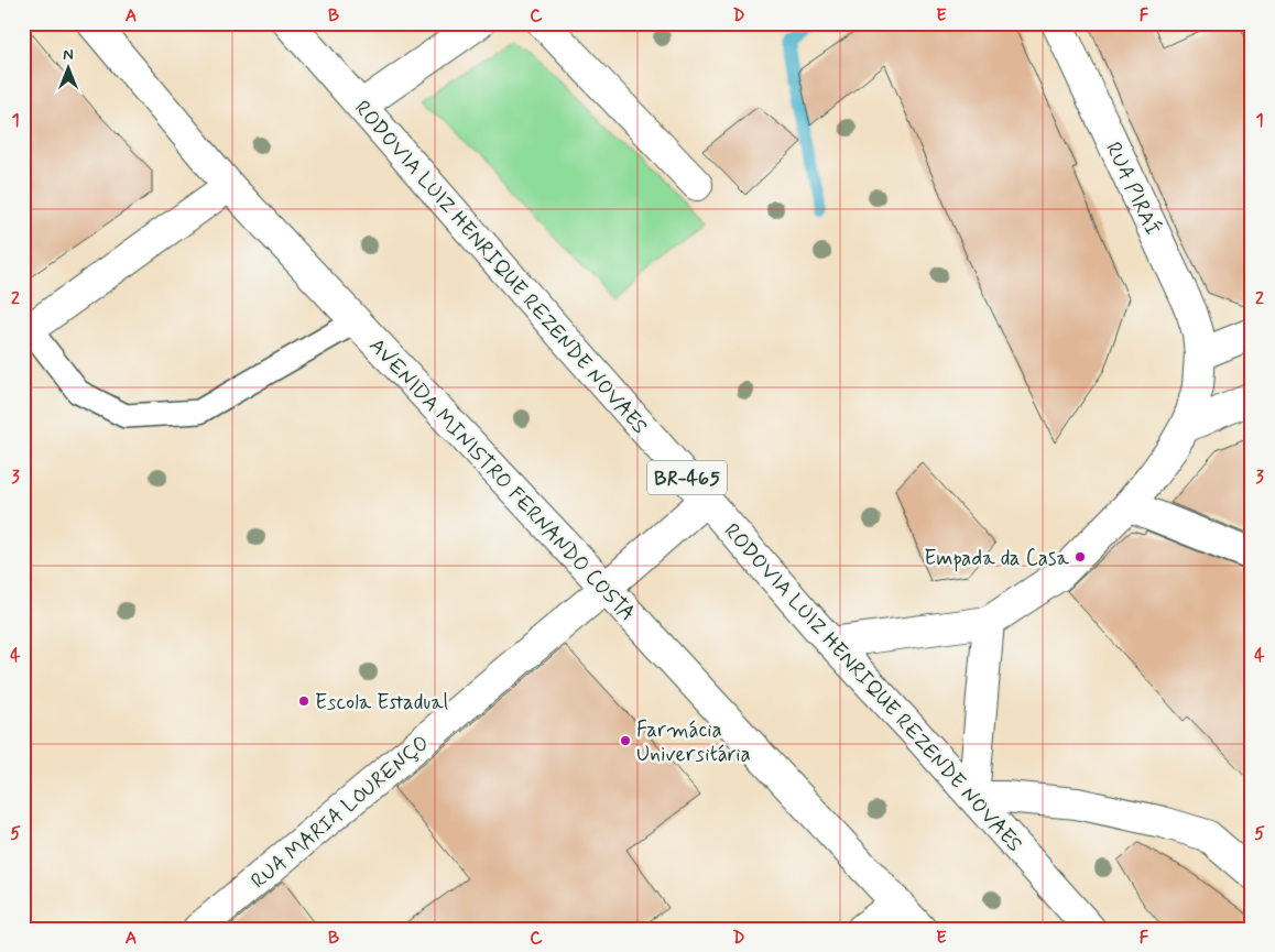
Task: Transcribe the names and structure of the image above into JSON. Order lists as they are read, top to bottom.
{
  "streets": {
    "main road": [
      "RUA PIRAÍ",
      "RODOVIA LUIZ HENRIQUE REZENDE NOVAES",
      "BR-465",
      "AVENIDA MINISTRO FERNANDO COSTA",
      "RUA MARIA LOURENÇO"
    ]
  },
  "crossings": [
    ["RODOVIA LUIZ HENRIQUE REZENDE NOVAES", "RUA MARIA LOURENÇO"],
    ["AVENIDA MINISTRO FERNANDO COSTA", "RUA MARIA LOURENÇO"]
  ],
  "places": ["Empada da Casa", "Escola Estadual", "Farmácia Universitária"],
  "north": "top",
  "grid": {
    "columns": [
      "A",
      "B",
      "C",
      "D",
      "E",
      "F"
    ],
    "rows": [
      "1",
      "2",
      "3",
      "4",
      "5"
    ]
  }
}
